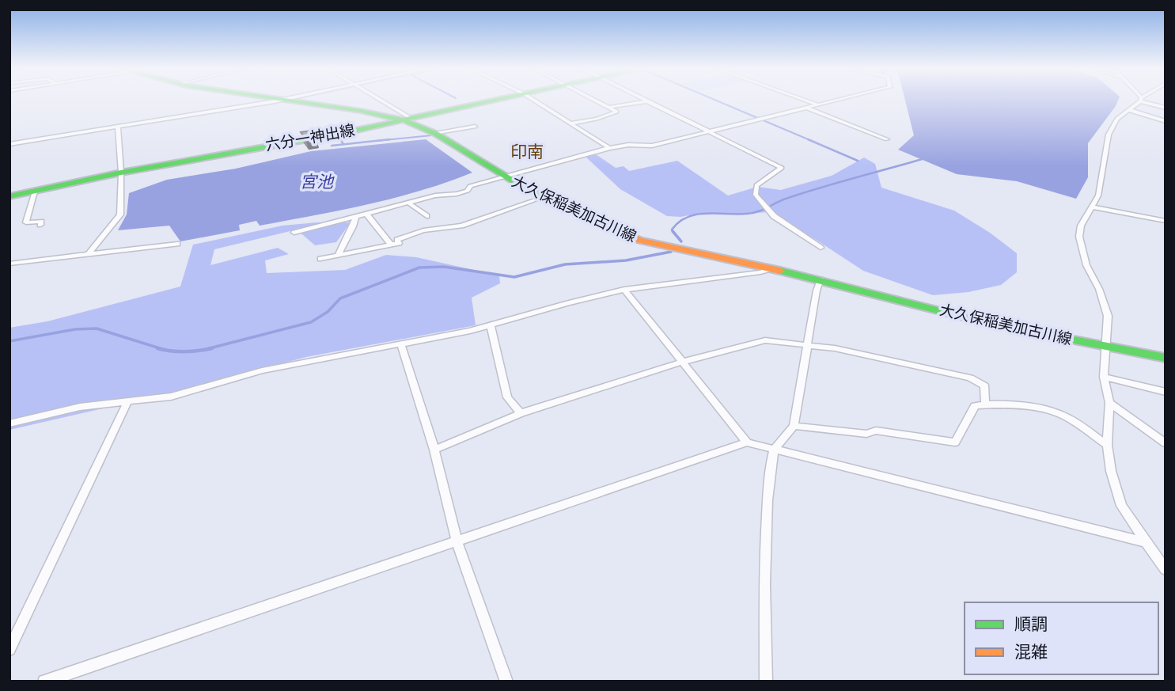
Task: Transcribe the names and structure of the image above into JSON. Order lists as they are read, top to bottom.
{
  "streets": {
    "main road": ["六分一神出線", "大久保稲美加古川線"]
  },
  "crossings": [
    ["六分一神出線", "大久保稲美加古川線"]
  ],
  "districts": ["印南"],
  "water": ["宮池"],
  "legend": ["順調", "混雑"]
}
